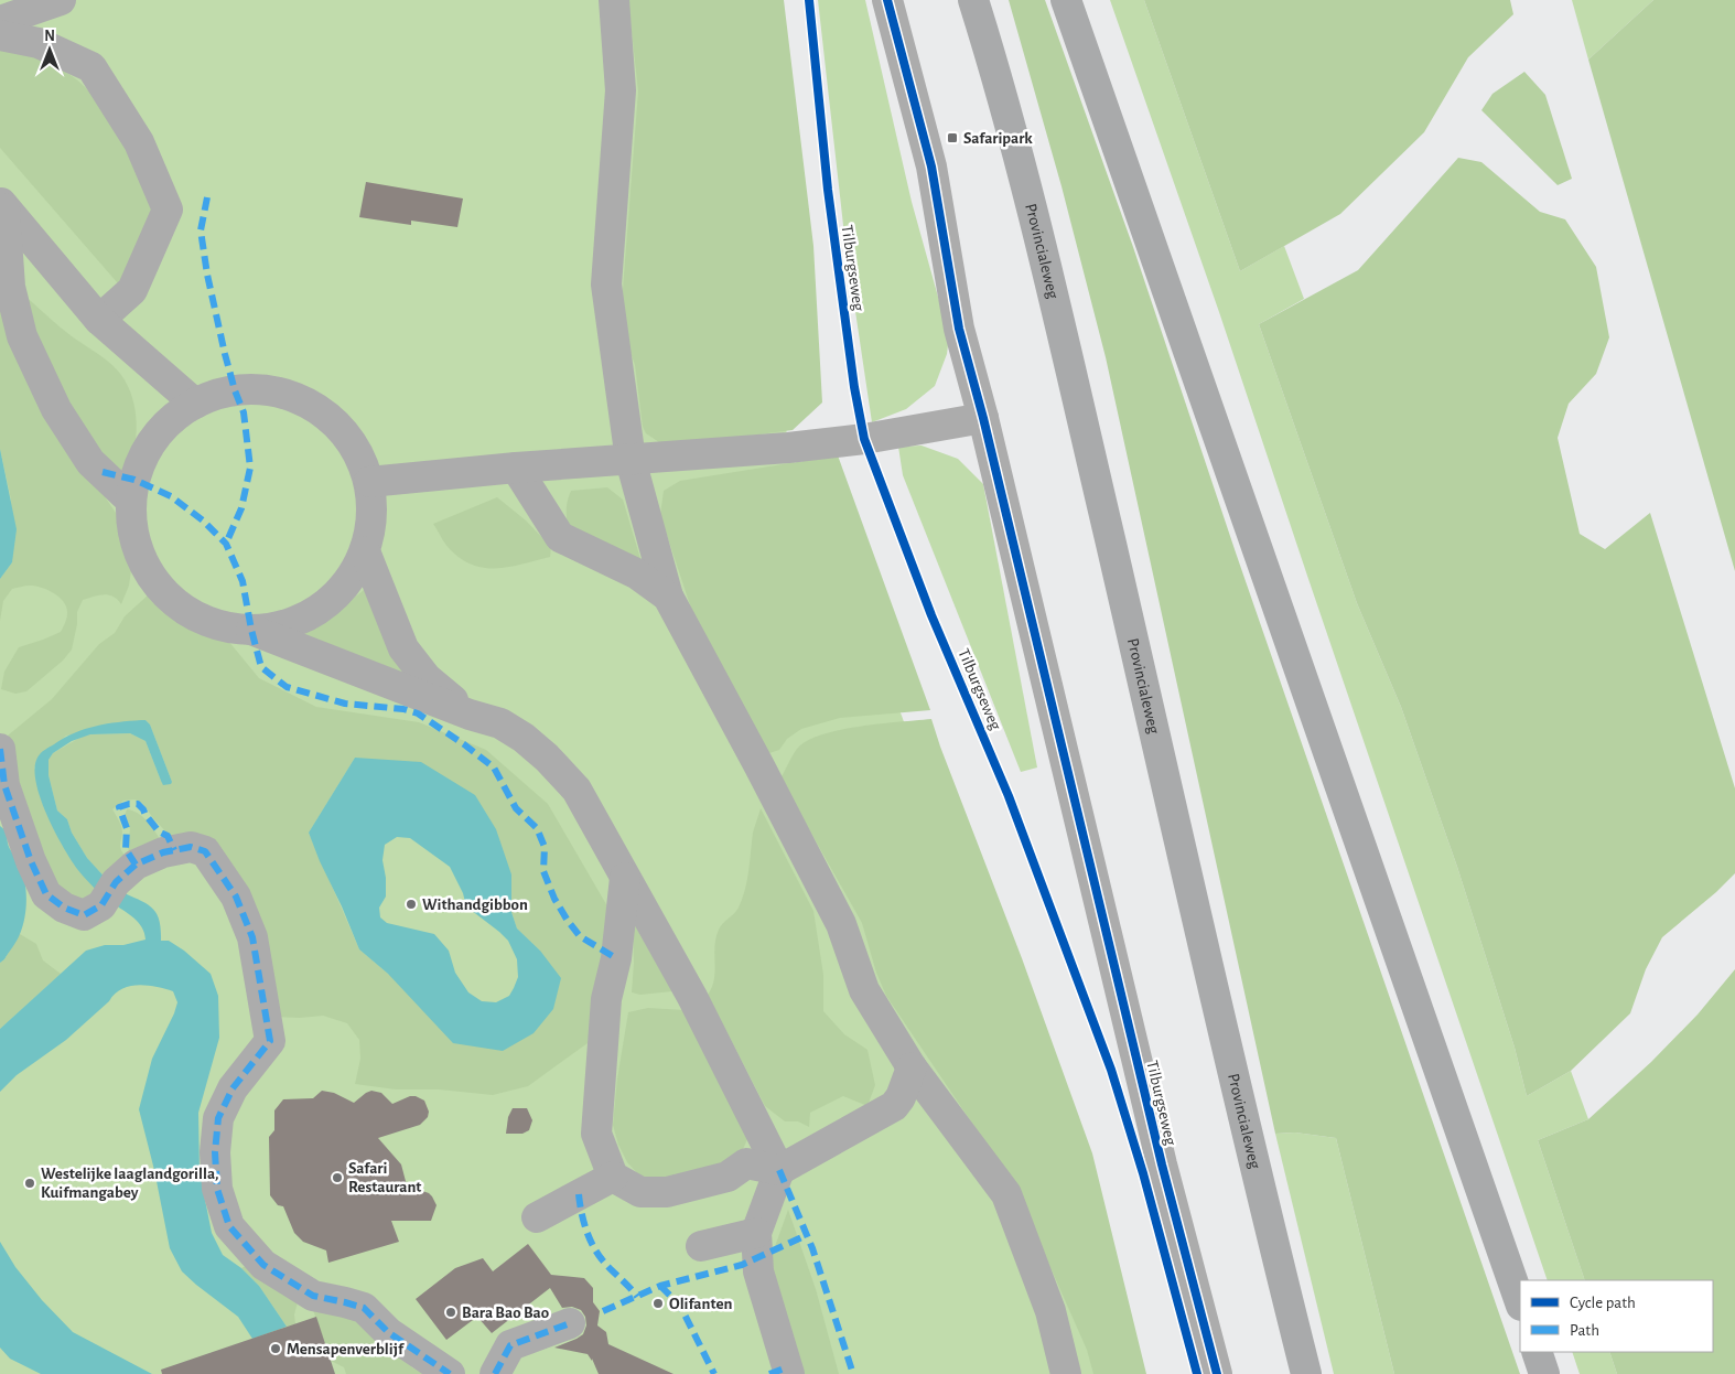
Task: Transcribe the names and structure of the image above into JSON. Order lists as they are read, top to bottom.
{
  "streets": {
    "highway": ["Provincialeweg"],
    "street": ["Tilburgseweg"]
  },
  "places": {
    "transit": ["Safaripark"],
    "other": [
      "Withandgibbon",
      "Safari Restaurant",
      "Westelijke laaglandgorilla, Kuifmangabey",
      "Olifanten",
      "Bara Bao Bao",
      "Mensapenverblijf"
    ]
  },
  "legend": ["Cycle path", "Path"],
  "north": "top"
}
